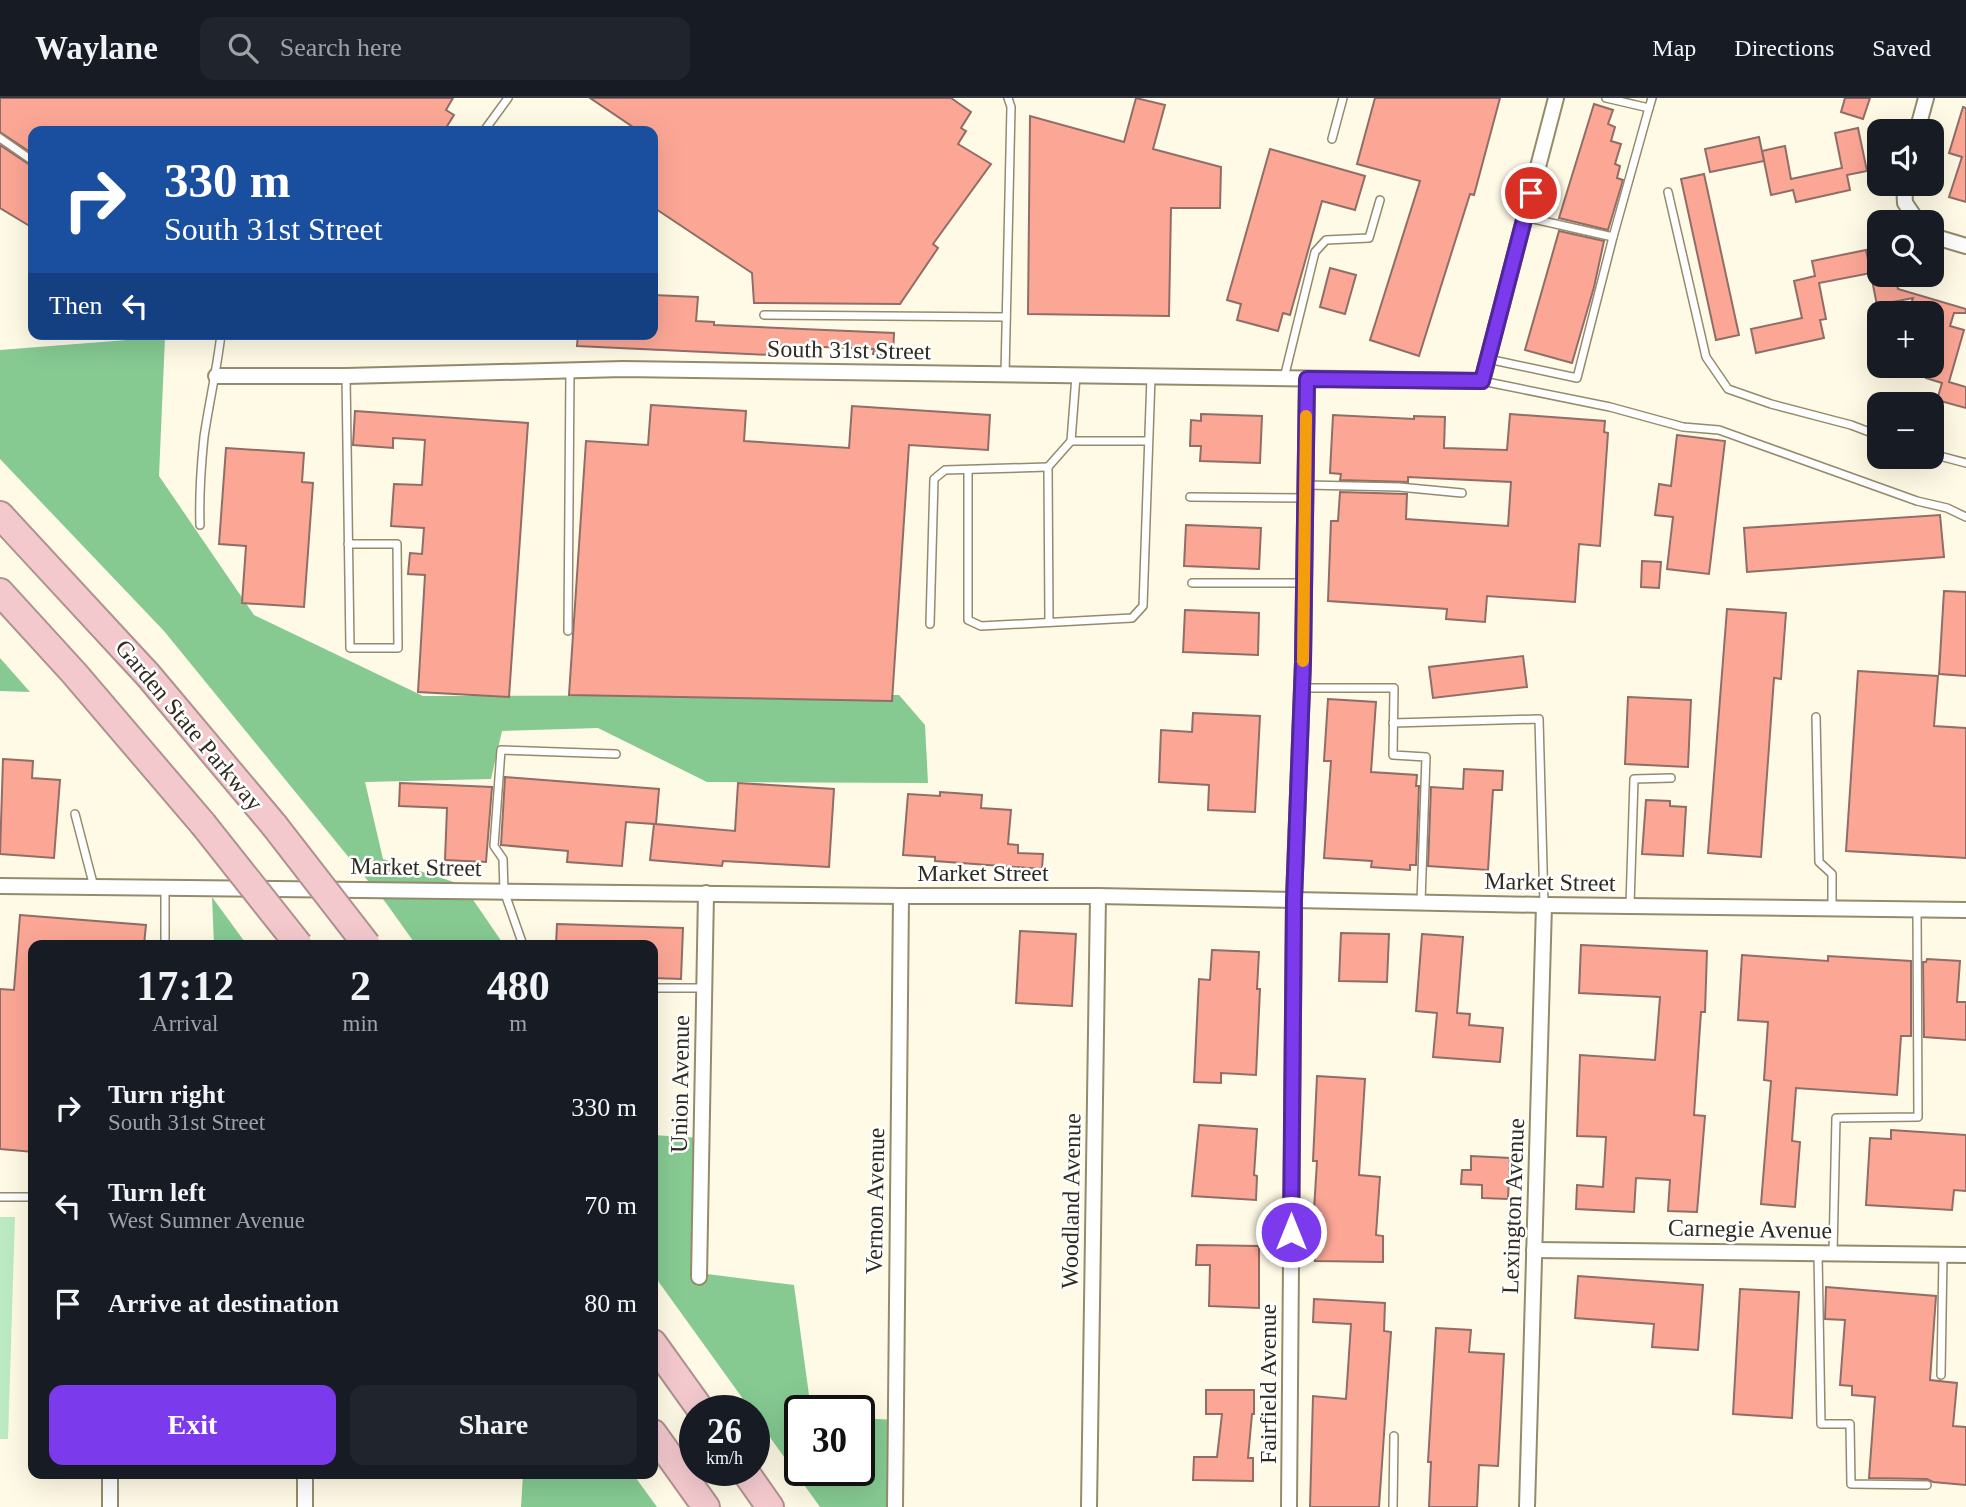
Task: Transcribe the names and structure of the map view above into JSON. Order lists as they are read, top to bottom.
{
  "streets": {
    "highway": ["Garden State Parkway"],
    "street": [
      "South 31st Street",
      "Market Street",
      "Union Avenue",
      "Vernon Avenue",
      "Woodland Avenue",
      "Lexington Avenue",
      "Carnegie Avenue",
      "Fairfield Avenue"
    ]
  },
  "crossings": [
    ["South 31st Street", "Fairfield Avenue"],
    ["Market Street", "Union Avenue"],
    ["Market Street", "Vernon Avenue"],
    ["Market Street", "Woodland Avenue"],
    ["Market Street", "Lexington Avenue"],
    ["Market Street", "Fairfield Avenue"],
    ["Lexington Avenue", "Carnegie Avenue"]
  ],
  "page": {
    "header": "Waylane",
    "search": "Search here",
    "nav": ["Map", "Directions", "Saved"],
    "map_buttons": ["+", "−"],
    "turn": ["330 m", "South 31st Street"],
    "then": "Then",
    "eta": [
      "17:12",
      "Arrival",
      "2",
      "min",
      "480",
      "m"
    ],
    "list": [
      {
        "name": "Turn right",
        "note": "South 31st Street",
        "value": "330 m"
      },
      {
        "name": "Turn left",
        "note": "West Sumner Avenue",
        "value": "70 m"
      },
      {
        "name": "Arrive at destination",
        "value": "80 m"
      }
    ],
    "buttons": ["Exit", "Share"],
    "speed": "26 km/h",
    "limit": "30"
  }
}
